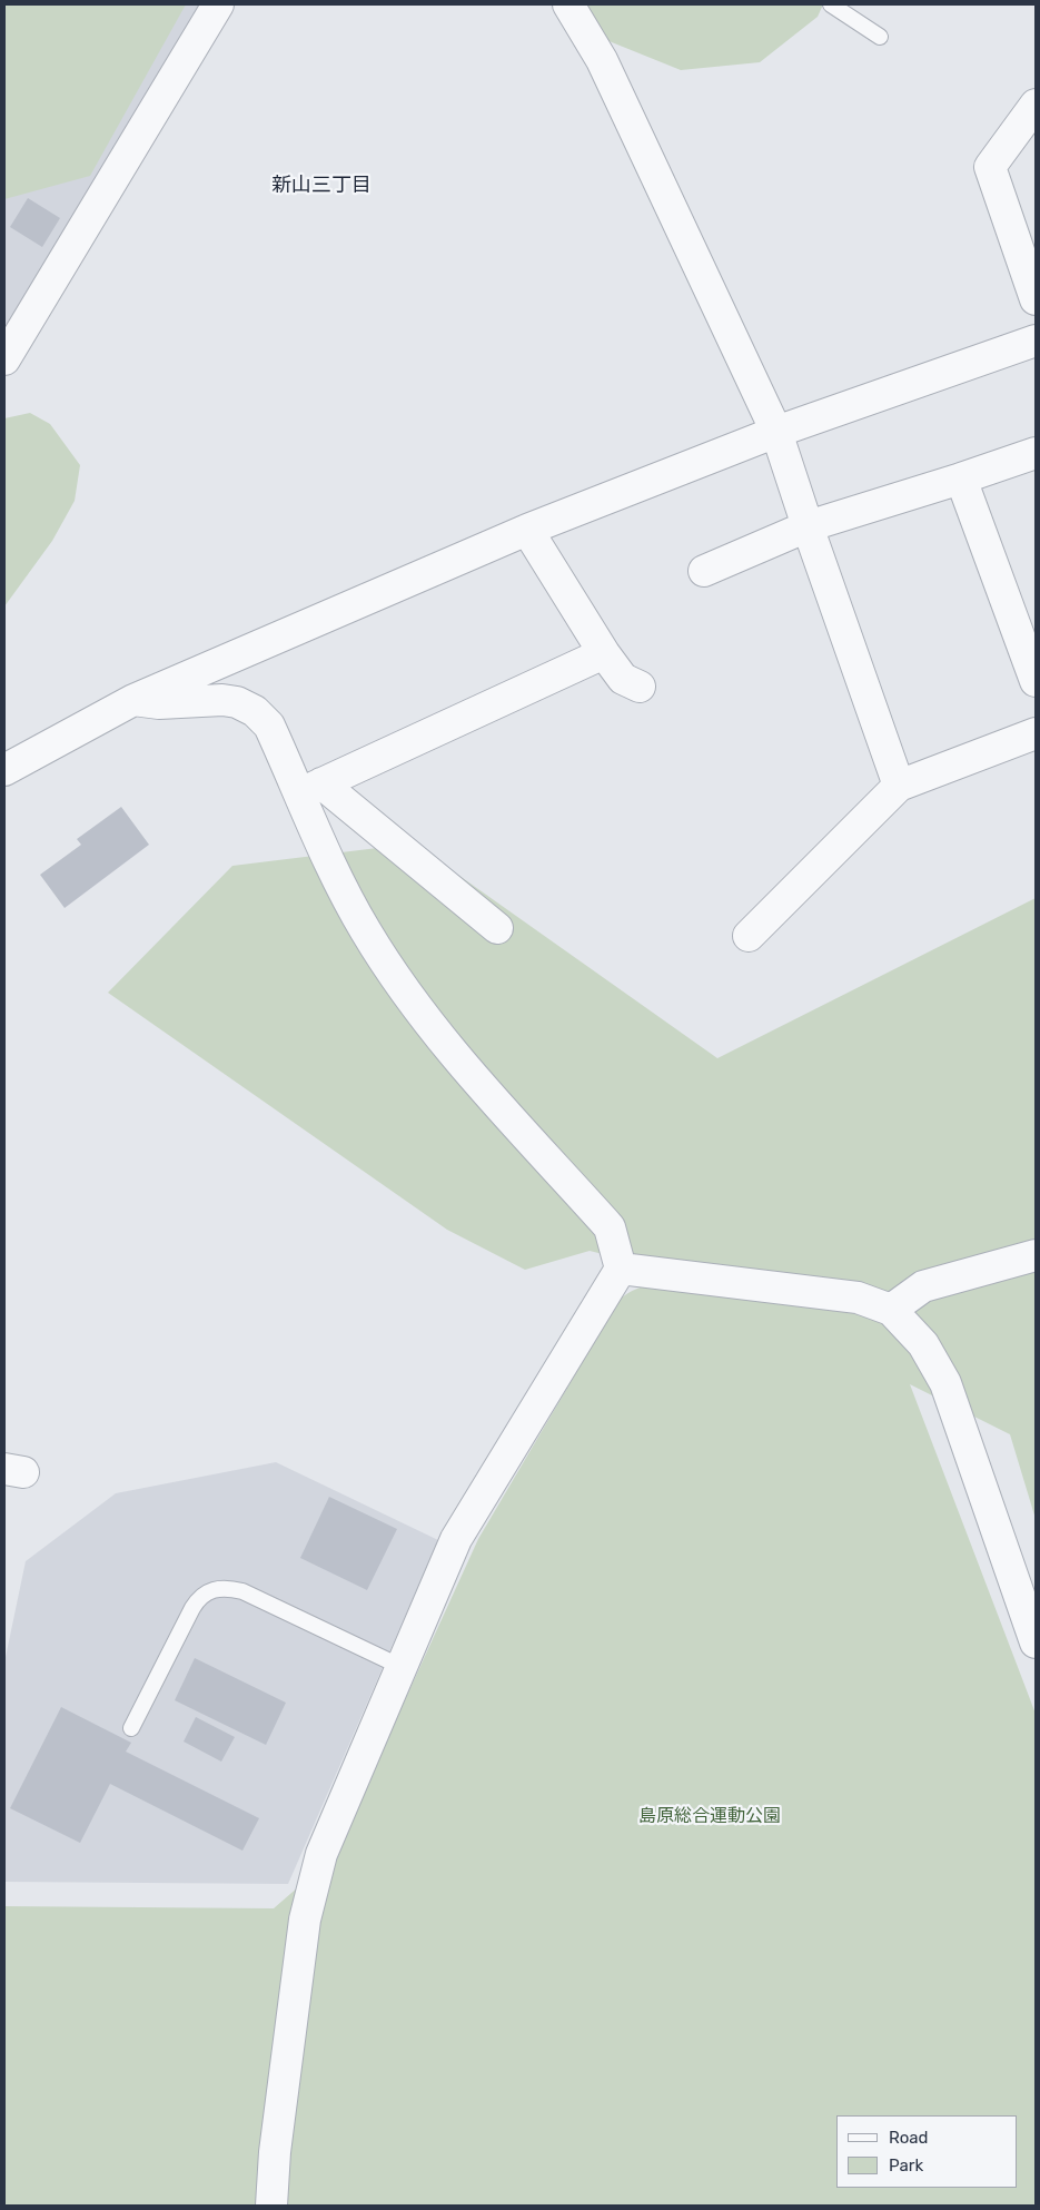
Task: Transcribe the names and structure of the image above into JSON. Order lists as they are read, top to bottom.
{
  "districts": ["新山三丁目"],
  "parks": ["島原総合運動公園"],
  "legend": ["Road", "Park"]
}
